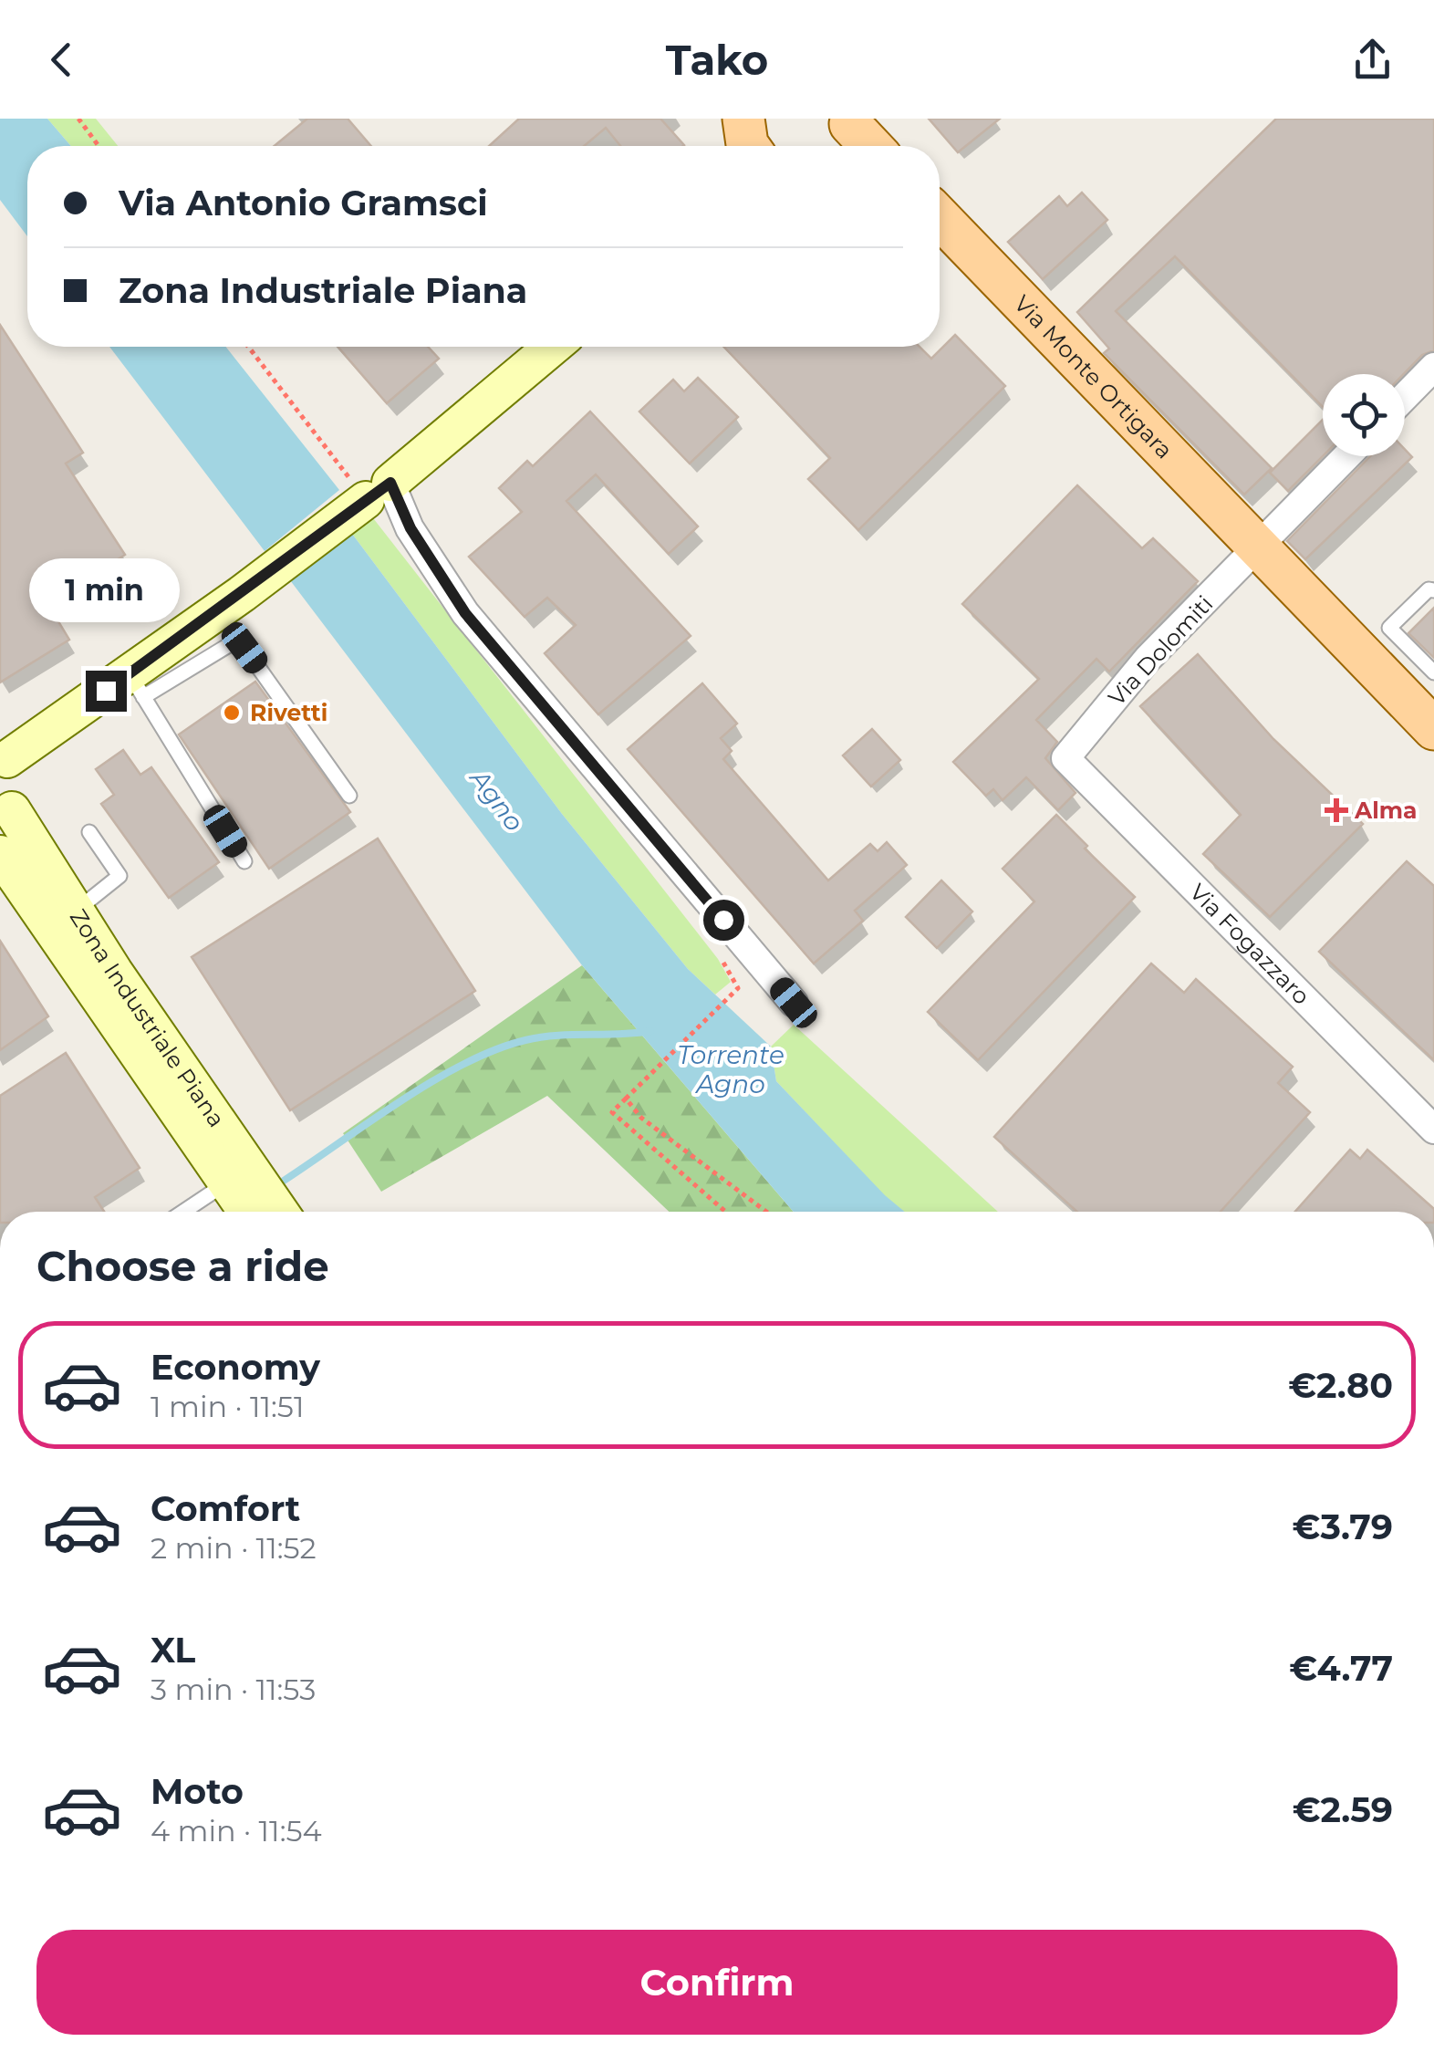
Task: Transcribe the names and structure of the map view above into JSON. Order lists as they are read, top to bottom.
{
  "streets": {
    "main road": ["Via Monte Ortigara", "Zona Industriale Piana"],
    "street": ["Via Dolomiti", "Via Fogazzaro"]
  },
  "crossings": [
    ["Via Monte Ortigara", "Via Dolomiti"],
    ["Via Dolomiti", "Via Fogazzaro"]
  ],
  "water": ["Agno", "Torrente Agno"],
  "places": {
    "other": ["Rivetti"],
    "health": ["Alma"]
  },
  "page": {
    "header": "Tako",
    "banner": ["Via Antonio Gramsci", "Zona Industriale Piana"],
    "bubble": "1 min",
    "heading": "Choose a ride",
    "list": [
      {
        "name": "Economy",
        "note": "1 min · 11:51",
        "value": "€2.80"
      },
      {
        "name": "Comfort",
        "note": "2 min · 11:52",
        "value": "€3.79"
      },
      {
        "name": "XL",
        "note": "3 min · 11:53",
        "value": "€4.77"
      },
      {
        "name": "Moto",
        "note": "4 min · 11:54",
        "value": "€2.59"
      }
    ],
    "buttons": "Confirm"
  }
}
